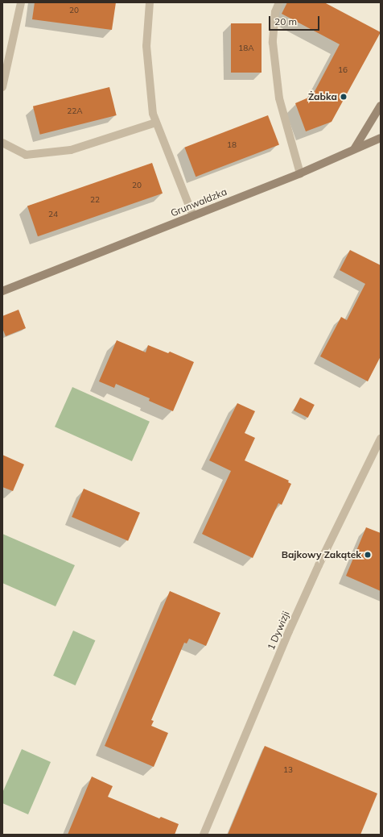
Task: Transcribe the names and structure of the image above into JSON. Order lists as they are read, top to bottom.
{
  "streets": {
    "street": ["Grunwaldzka", "1 Dywizji"]
  },
  "places": ["Żabka", "Bajkowy Zakątek"],
  "house_numbers": [
    "20",
    "18A",
    "16",
    "22A",
    "18",
    "20",
    "22",
    "24",
    "13"
  ],
  "scale_bar": "20 m"
}
